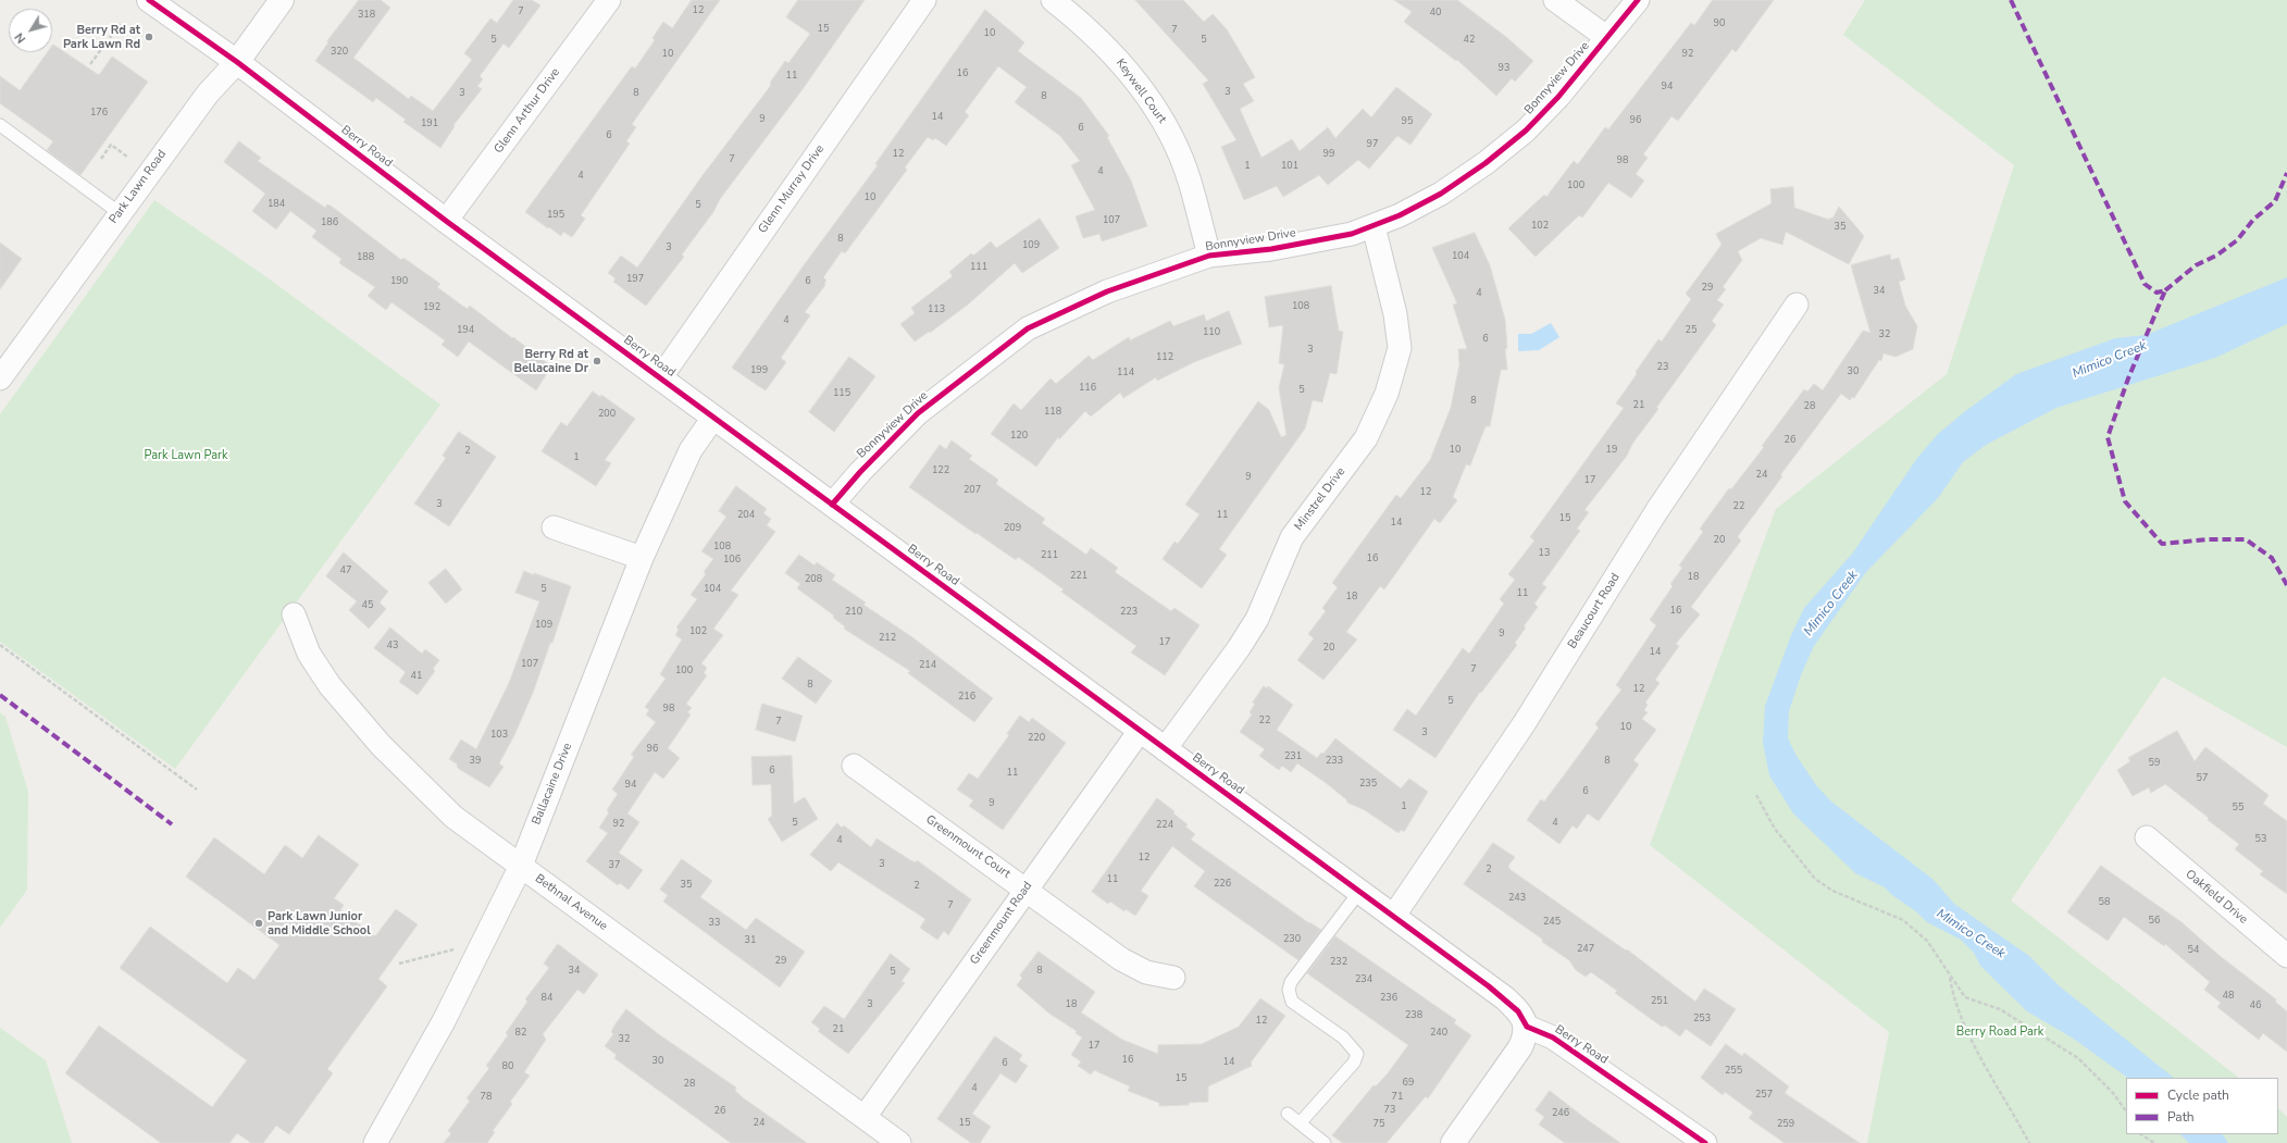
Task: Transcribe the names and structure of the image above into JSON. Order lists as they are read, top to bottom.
{
  "streets": {
    "street": [
      "Bonnyview Drive",
      "Keywell Court",
      "Glenn Arthur Drive",
      "Berry Road",
      "Park Lawn Road",
      "Glenn Murray Drive",
      "Minstrel Drive",
      "Beaucourt Road",
      "Ballacaine Drive",
      "Greenmount Court",
      "Oakfield Drive",
      "Bethnal Avenue",
      "Greenmount Road"
    ]
  },
  "crossings": [
    ["Bonnyview Drive", "Keywell Court"],
    ["Bonnyview Drive", "Berry Road"],
    ["Bonnyview Drive", "Minstrel Drive"],
    ["Glenn Arthur Drive", "Berry Road"],
    ["Berry Road", "Park Lawn Road"],
    ["Berry Road", "Glenn Murray Drive"],
    ["Berry Road", "Minstrel Drive"],
    ["Berry Road", "Beaucourt Road"],
    ["Berry Road", "Ballacaine Drive"],
    ["Berry Road", "Greenmount Road"],
    ["Ballacaine Drive", "Bethnal Avenue"],
    ["Greenmount Court", "Greenmount Road"],
    ["Bethnal Avenue", "Greenmount Road"]
  ],
  "water": ["Mimico Creek"],
  "parks": ["Park Lawn Park", "Berry Road Park"],
  "places": ["Berry Rd at Park Lawn Rd", "Berry Rd at Bellacaine Dr", "Park Lawn Junior and Middle School"],
  "house_numbers": [
    "12",
    "7",
    "40",
    "318",
    "90",
    "15",
    "7",
    "10",
    "5",
    "5",
    "42",
    "320",
    "10",
    "92",
    "93",
    "16",
    "11",
    "94",
    "3",
    "3",
    "8",
    "8",
    "176",
    "14",
    "9",
    "96",
    "95",
    "191",
    "6",
    "6",
    "97",
    "12",
    "99",
    "7",
    "98",
    "1",
    "101",
    "4",
    "4",
    "100",
    "10",
    "184",
    "5",
    "195",
    "107",
    "186",
    "102",
    "35",
    "8",
    "109",
    "3",
    "104",
    "188",
    "111",
    "197",
    "190",
    "6",
    "29",
    "34",
    "4",
    "108",
    "192",
    "113",
    "4",
    "194",
    "25",
    "110",
    "32",
    "6",
    "3",
    "112",
    "23",
    "199",
    "30",
    "114",
    "116",
    "5",
    "115",
    "8",
    "21",
    "28",
    "118",
    "200",
    "120",
    "26",
    "10",
    "19",
    "2",
    "1",
    "122",
    "24",
    "9",
    "17",
    "207",
    "12",
    "3",
    "22",
    "204",
    "11",
    "15",
    "14",
    "209",
    "20",
    "108",
    "13",
    "211",
    "16",
    "106",
    "47",
    "221",
    "18",
    "208",
    "5",
    "104",
    "11",
    "18",
    "45",
    "16",
    "210",
    "223",
    "109",
    "102",
    "9",
    "212",
    "17",
    "43",
    "20",
    "14",
    "107",
    "214",
    "7",
    "100",
    "41",
    "8",
    "12",
    "216",
    "5",
    "98",
    "22",
    "7",
    "10",
    "3",
    "103",
    "220",
    "96",
    "231",
    "39",
    "233",
    "8",
    "59",
    "6",
    "11",
    "57",
    "235",
    "94",
    "6",
    "9",
    "1",
    "55",
    "5",
    "4",
    "92",
    "224",
    "53",
    "4",
    "12",
    "3",
    "37",
    "2",
    "11",
    "226",
    "35",
    "2",
    "243",
    "58",
    "7",
    "56",
    "245",
    "33",
    "230",
    "31",
    "247",
    "54",
    "29",
    "232",
    "34",
    "8",
    "5",
    "234",
    "48",
    "84",
    "236",
    "251",
    "3",
    "18",
    "46",
    "238",
    "253",
    "12",
    "21",
    "82",
    "240",
    "32",
    "17",
    "16",
    "30",
    "14",
    "6",
    "80",
    "255",
    "15",
    "69",
    "28",
    "4",
    "257",
    "78",
    "71",
    "73",
    "26",
    "246",
    "24",
    "15",
    "75",
    "259"
  ],
  "legend": ["Cycle path", "Path"],
  "north": "bottom left"
}
